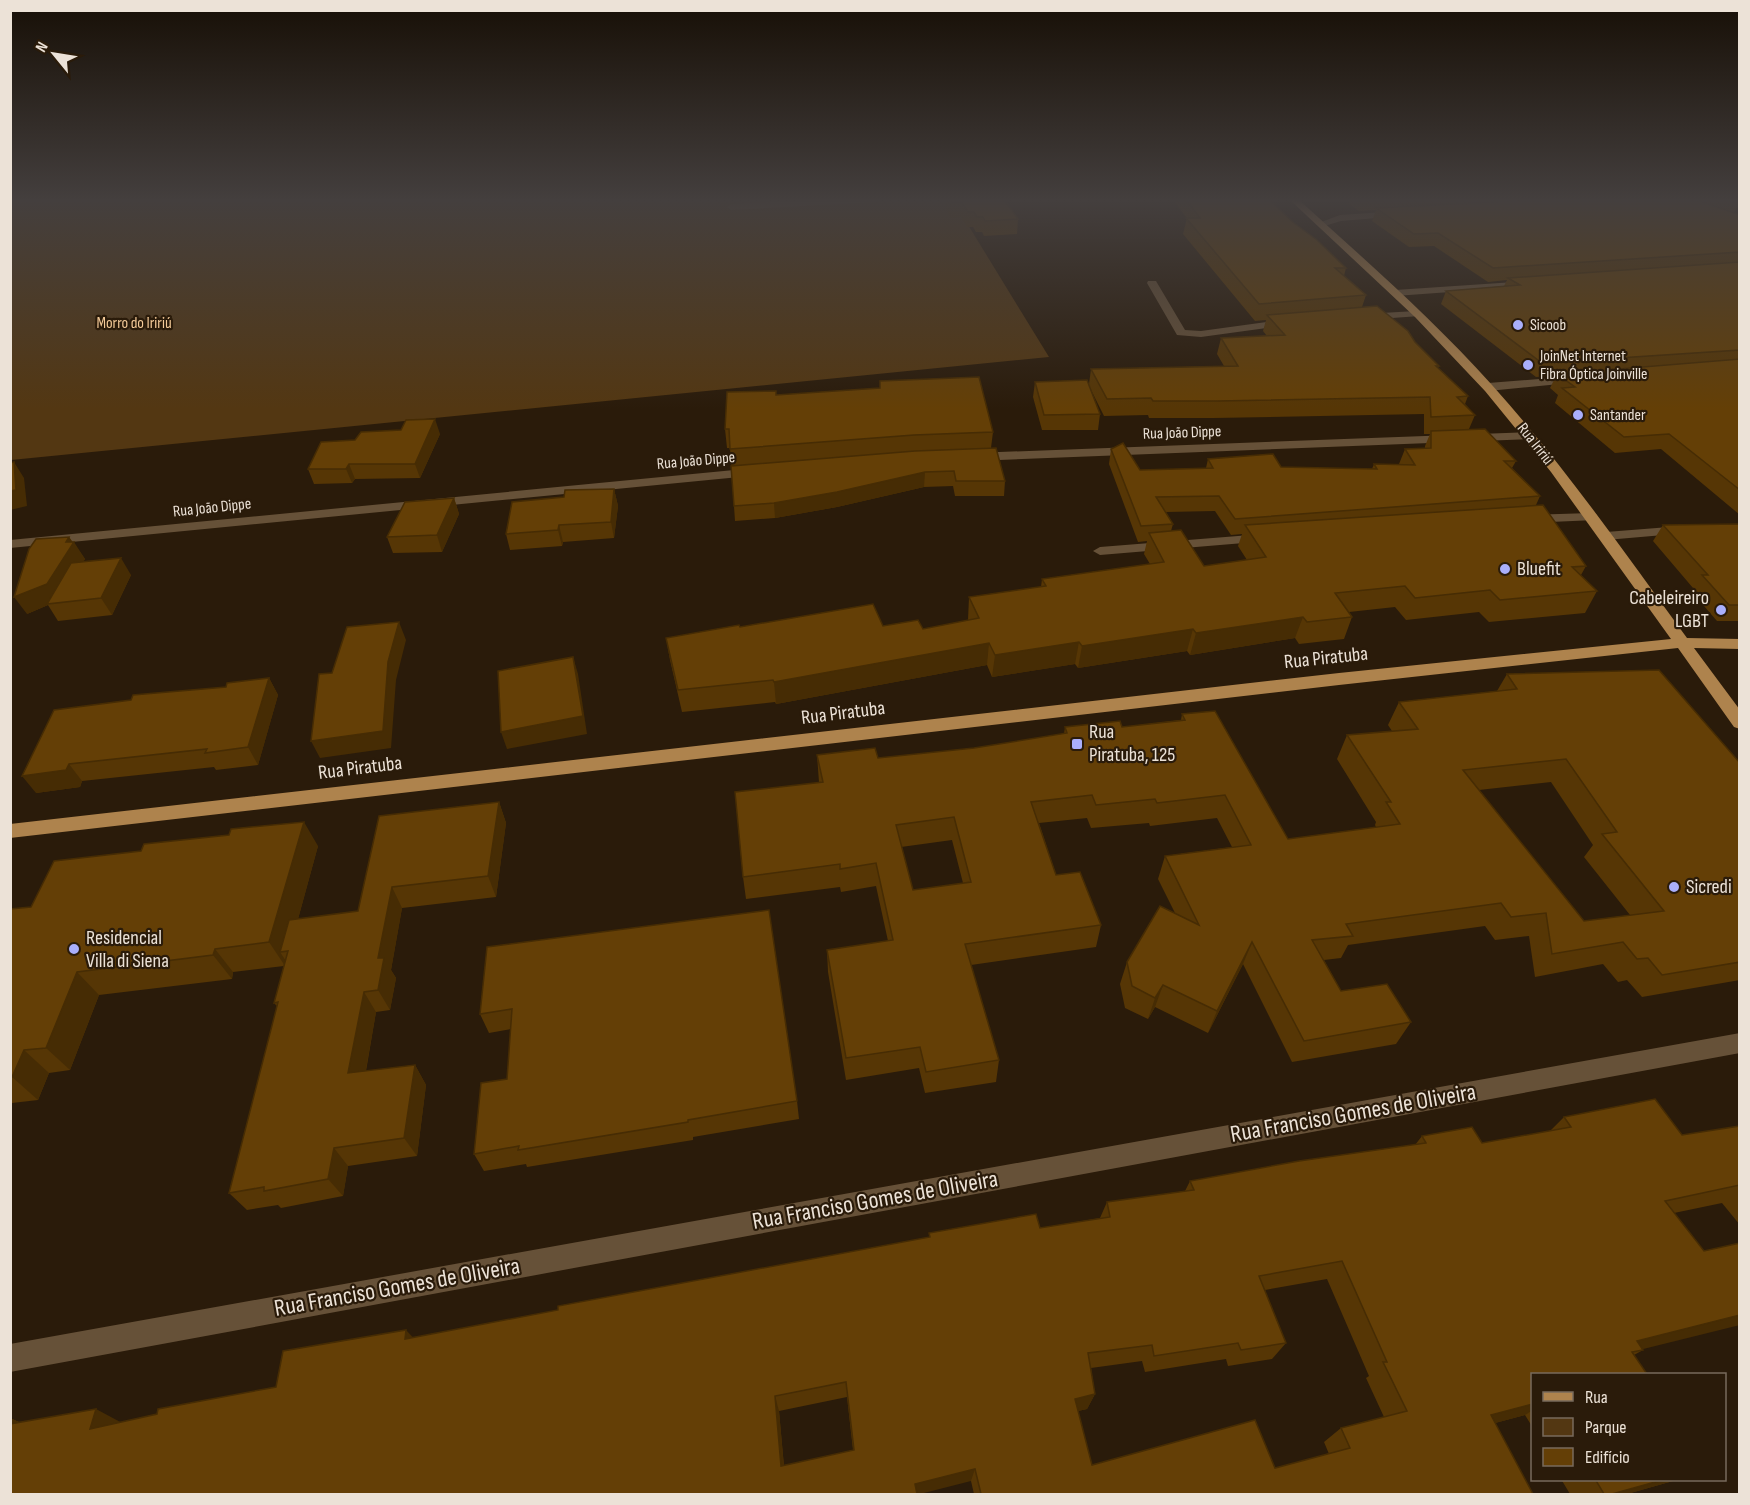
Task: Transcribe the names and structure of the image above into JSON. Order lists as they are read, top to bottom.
{
  "streets": {
    "main road": ["Rua Iririú", "Rua Piratuba"],
    "street": ["Rua João Dippe", "Rua Franciso Gomes de Oliveira"]
  },
  "crossings": [
    ["Rua João Dippe", "Rua Iririú"],
    ["Rua Iririú", "Rua Piratuba"]
  ],
  "parks": ["Morro do Iririú"],
  "places": {
    "other": [
      "Sicoob",
      "JoinNet Internet Fibra Óptica Joinville",
      "Santander",
      "Bluefit",
      "Cabeleireiro LGBT",
      "Sicredi",
      "Residencial Villa di Siena"
    ],
    "transit": ["Rua Piratuba, 125"]
  },
  "legend": ["Rua", "Parque", "Edifício"],
  "north": "top left"
}
